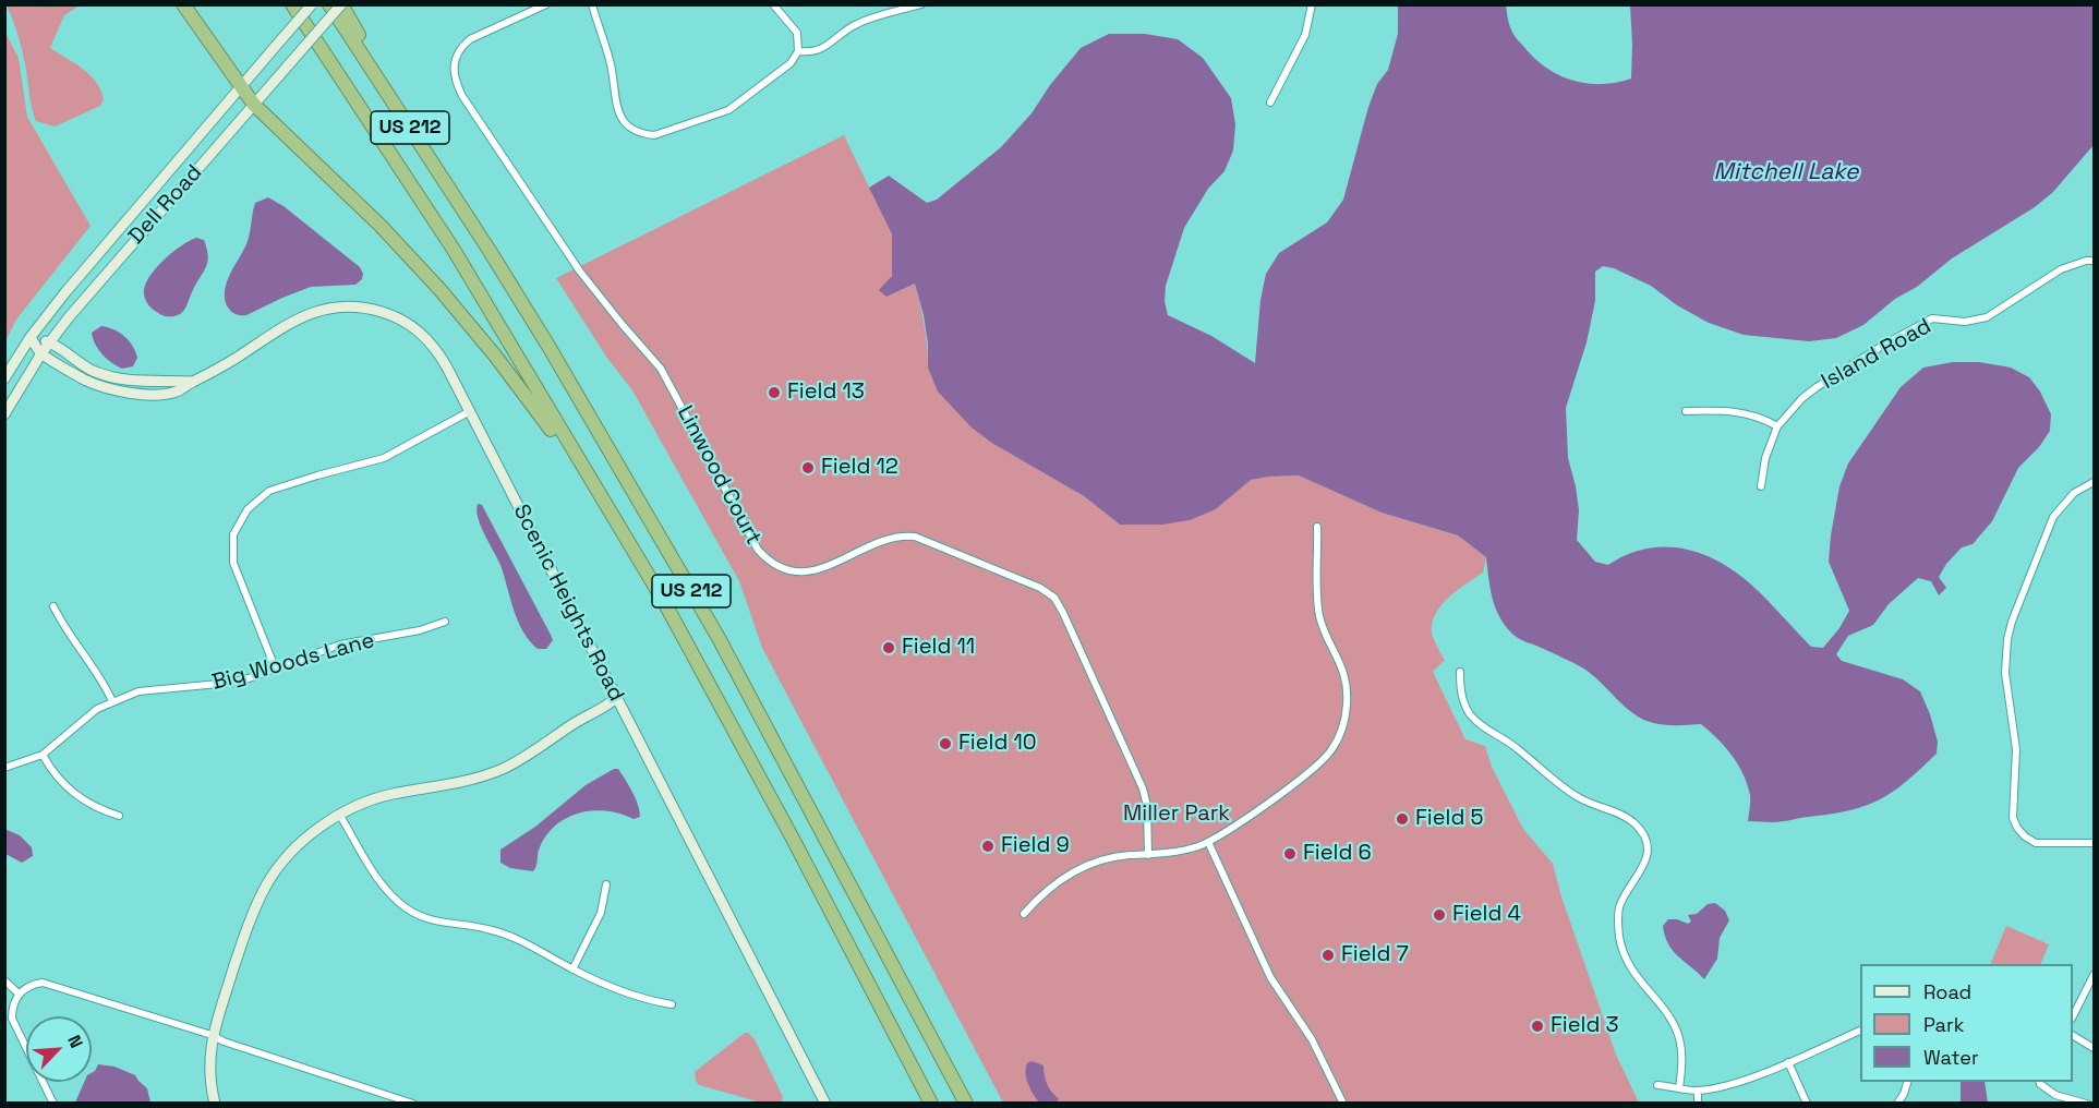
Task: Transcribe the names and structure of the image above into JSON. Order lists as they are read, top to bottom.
{
  "streets": {
    "highway": ["US 212"],
    "street": [
      "Dell Road",
      "Island Road",
      "Linwood Court",
      "Scenic Heights Road",
      "Big Woods Lane"
    ]
  },
  "crossings": [
    ["Dell Road", "Scenic Heights Road"]
  ],
  "water": ["Mitchell Lake"],
  "parks": ["Miller Park"],
  "places": [
    "Field 13",
    "Field 12",
    "Field 11",
    "Field 10",
    "Field 5",
    "Field 9",
    "Field 6",
    "Field 4",
    "Field 7",
    "Field 3"
  ],
  "legend": ["Road", "Park", "Water"],
  "north": "top right"
}
